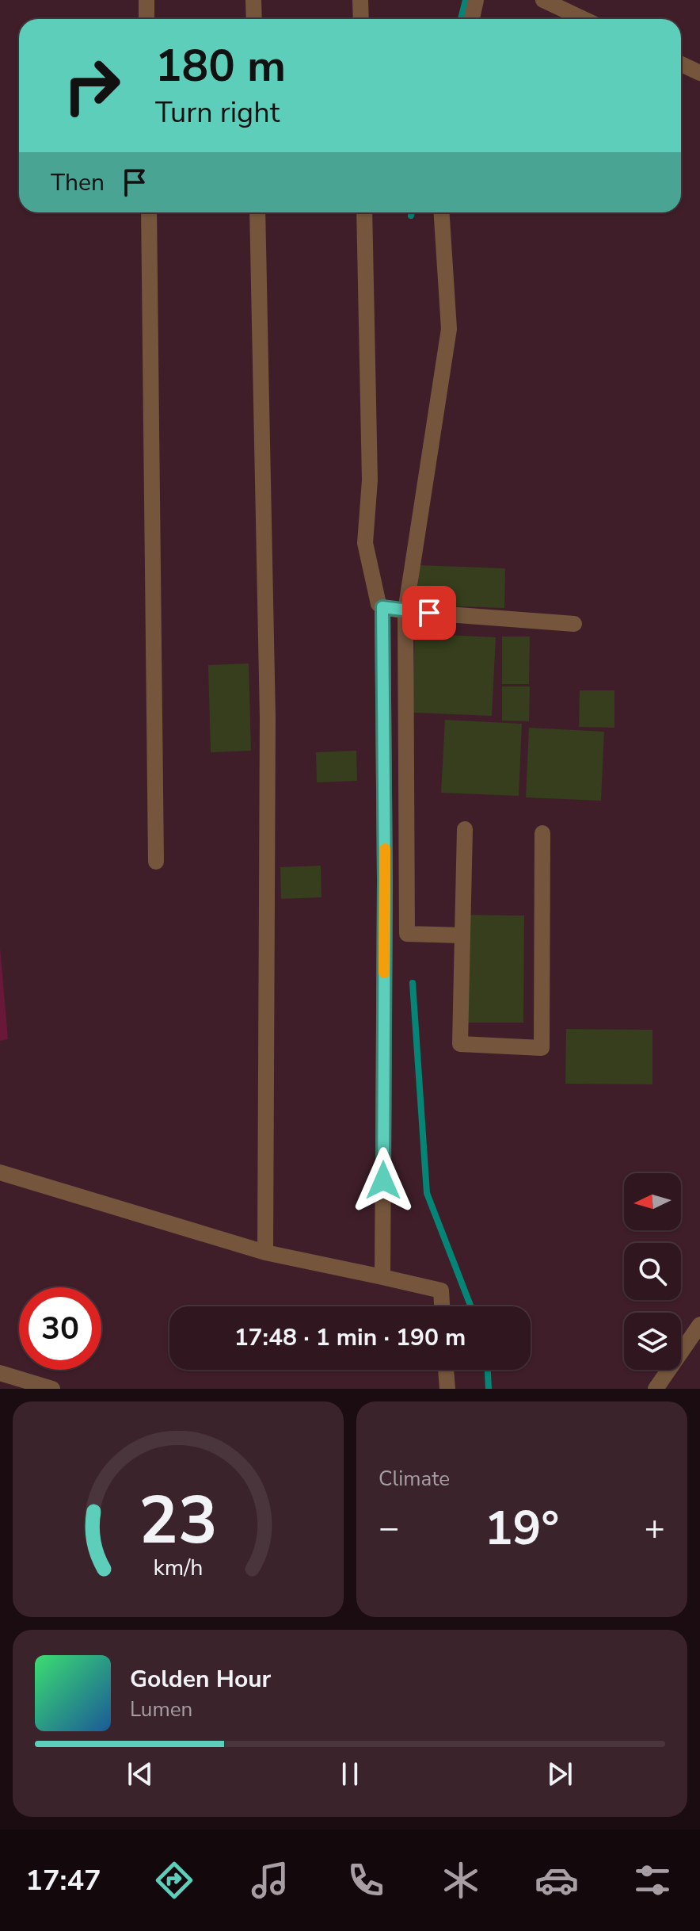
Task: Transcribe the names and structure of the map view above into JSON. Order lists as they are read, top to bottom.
{
  "north": "left",
  "page": {
    "turn": ["180 m", "Turn right"],
    "then": "Then",
    "limit": "30",
    "trip": "17:48 · 1 min · 190 m",
    "tile": "Climate",
    "heat": ["−", "19°", "+"],
    "song": ["Golden Hour", "Lumen"],
    "tabs": "17:47",
    "gauge": ["23", "km/h"]
  }
}
